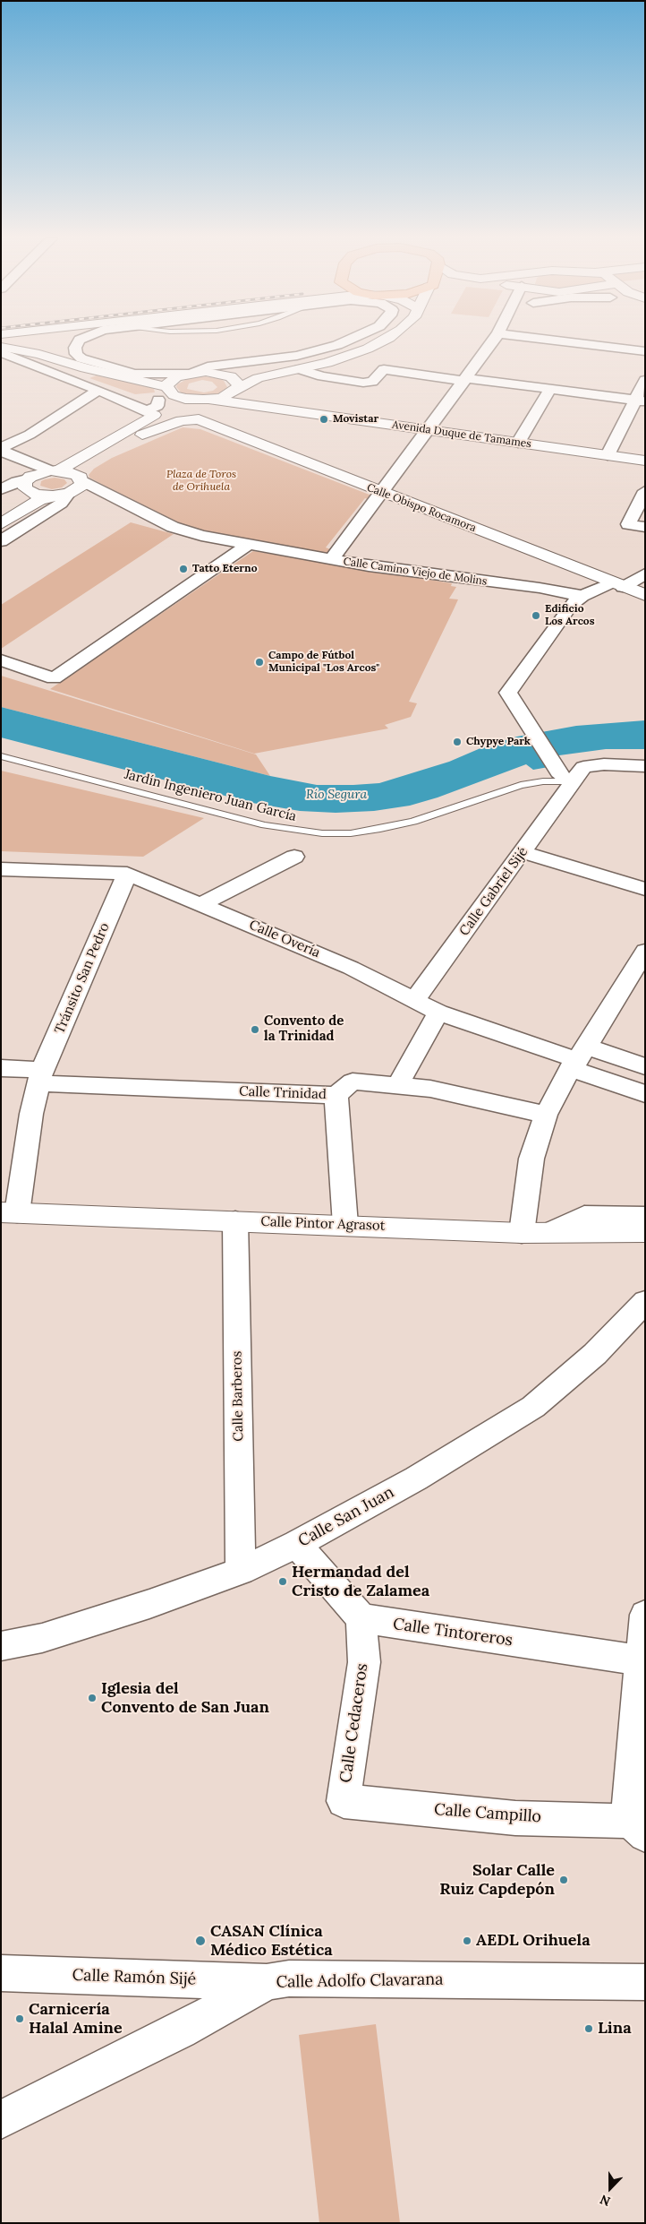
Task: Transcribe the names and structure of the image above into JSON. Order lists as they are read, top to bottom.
{
  "streets": {
    "street": [
      "Avenida Duque de Tamames",
      "Calle Obispo Rocamora",
      "Calle Camino Viejo de Molins",
      "Calle Gabriel Sijé",
      "Calle Overía",
      "Tránsito San Pedro",
      "Calle Trinidad",
      "Calle Pintor Agrasot",
      "Calle Barberos",
      "Calle San Juan",
      "Calle Tintoreros",
      "Calle Cedaceros",
      "Calle Campillo",
      "Calle Ramón Sijé",
      "Calle Adolfo Clavarana"
    ],
    "lane": ["Jardín Ingeniero Juan García"]
  },
  "crossings": [
    ["Jardín Ingeniero Juan García", "Calle Gabriel Sijé"],
    ["Calle Gabriel Sijé", "Calle Overía"],
    ["Calle Overía", "Tránsito San Pedro"],
    ["Tránsito San Pedro", "Calle Trinidad"],
    ["Tránsito San Pedro", "Calle Pintor Agrasot"],
    ["Calle Pintor Agrasot", "Calle Barberos"],
    ["Calle Barberos", "Calle San Juan"],
    ["Calle Tintoreros", "Calle Cedaceros"],
    ["Calle Cedaceros", "Calle Campillo"],
    ["Calle Ramón Sijé", "Calle Adolfo Clavarana"]
  ],
  "water": ["Río Segura"],
  "parks": ["Plaza de Toros de Orihuela"],
  "places": [
    "Movistar",
    "Tatto Eterno",
    "Edificio Los Arcos",
    "Campo de Fútbol Municipal \"Los Arcos\"",
    "Chypye Park",
    "Convento de la Trinidad",
    "Hermandad del Cristo de Zalamea",
    "Iglesia del Convento de San Juan",
    "Solar Calle Ruiz Capdepón",
    "CASAN Clínica Médico Estética",
    "AEDL Orihuela",
    "Carnicería Halal Amine",
    "Lina"
  ],
  "north": "bottom"
}
